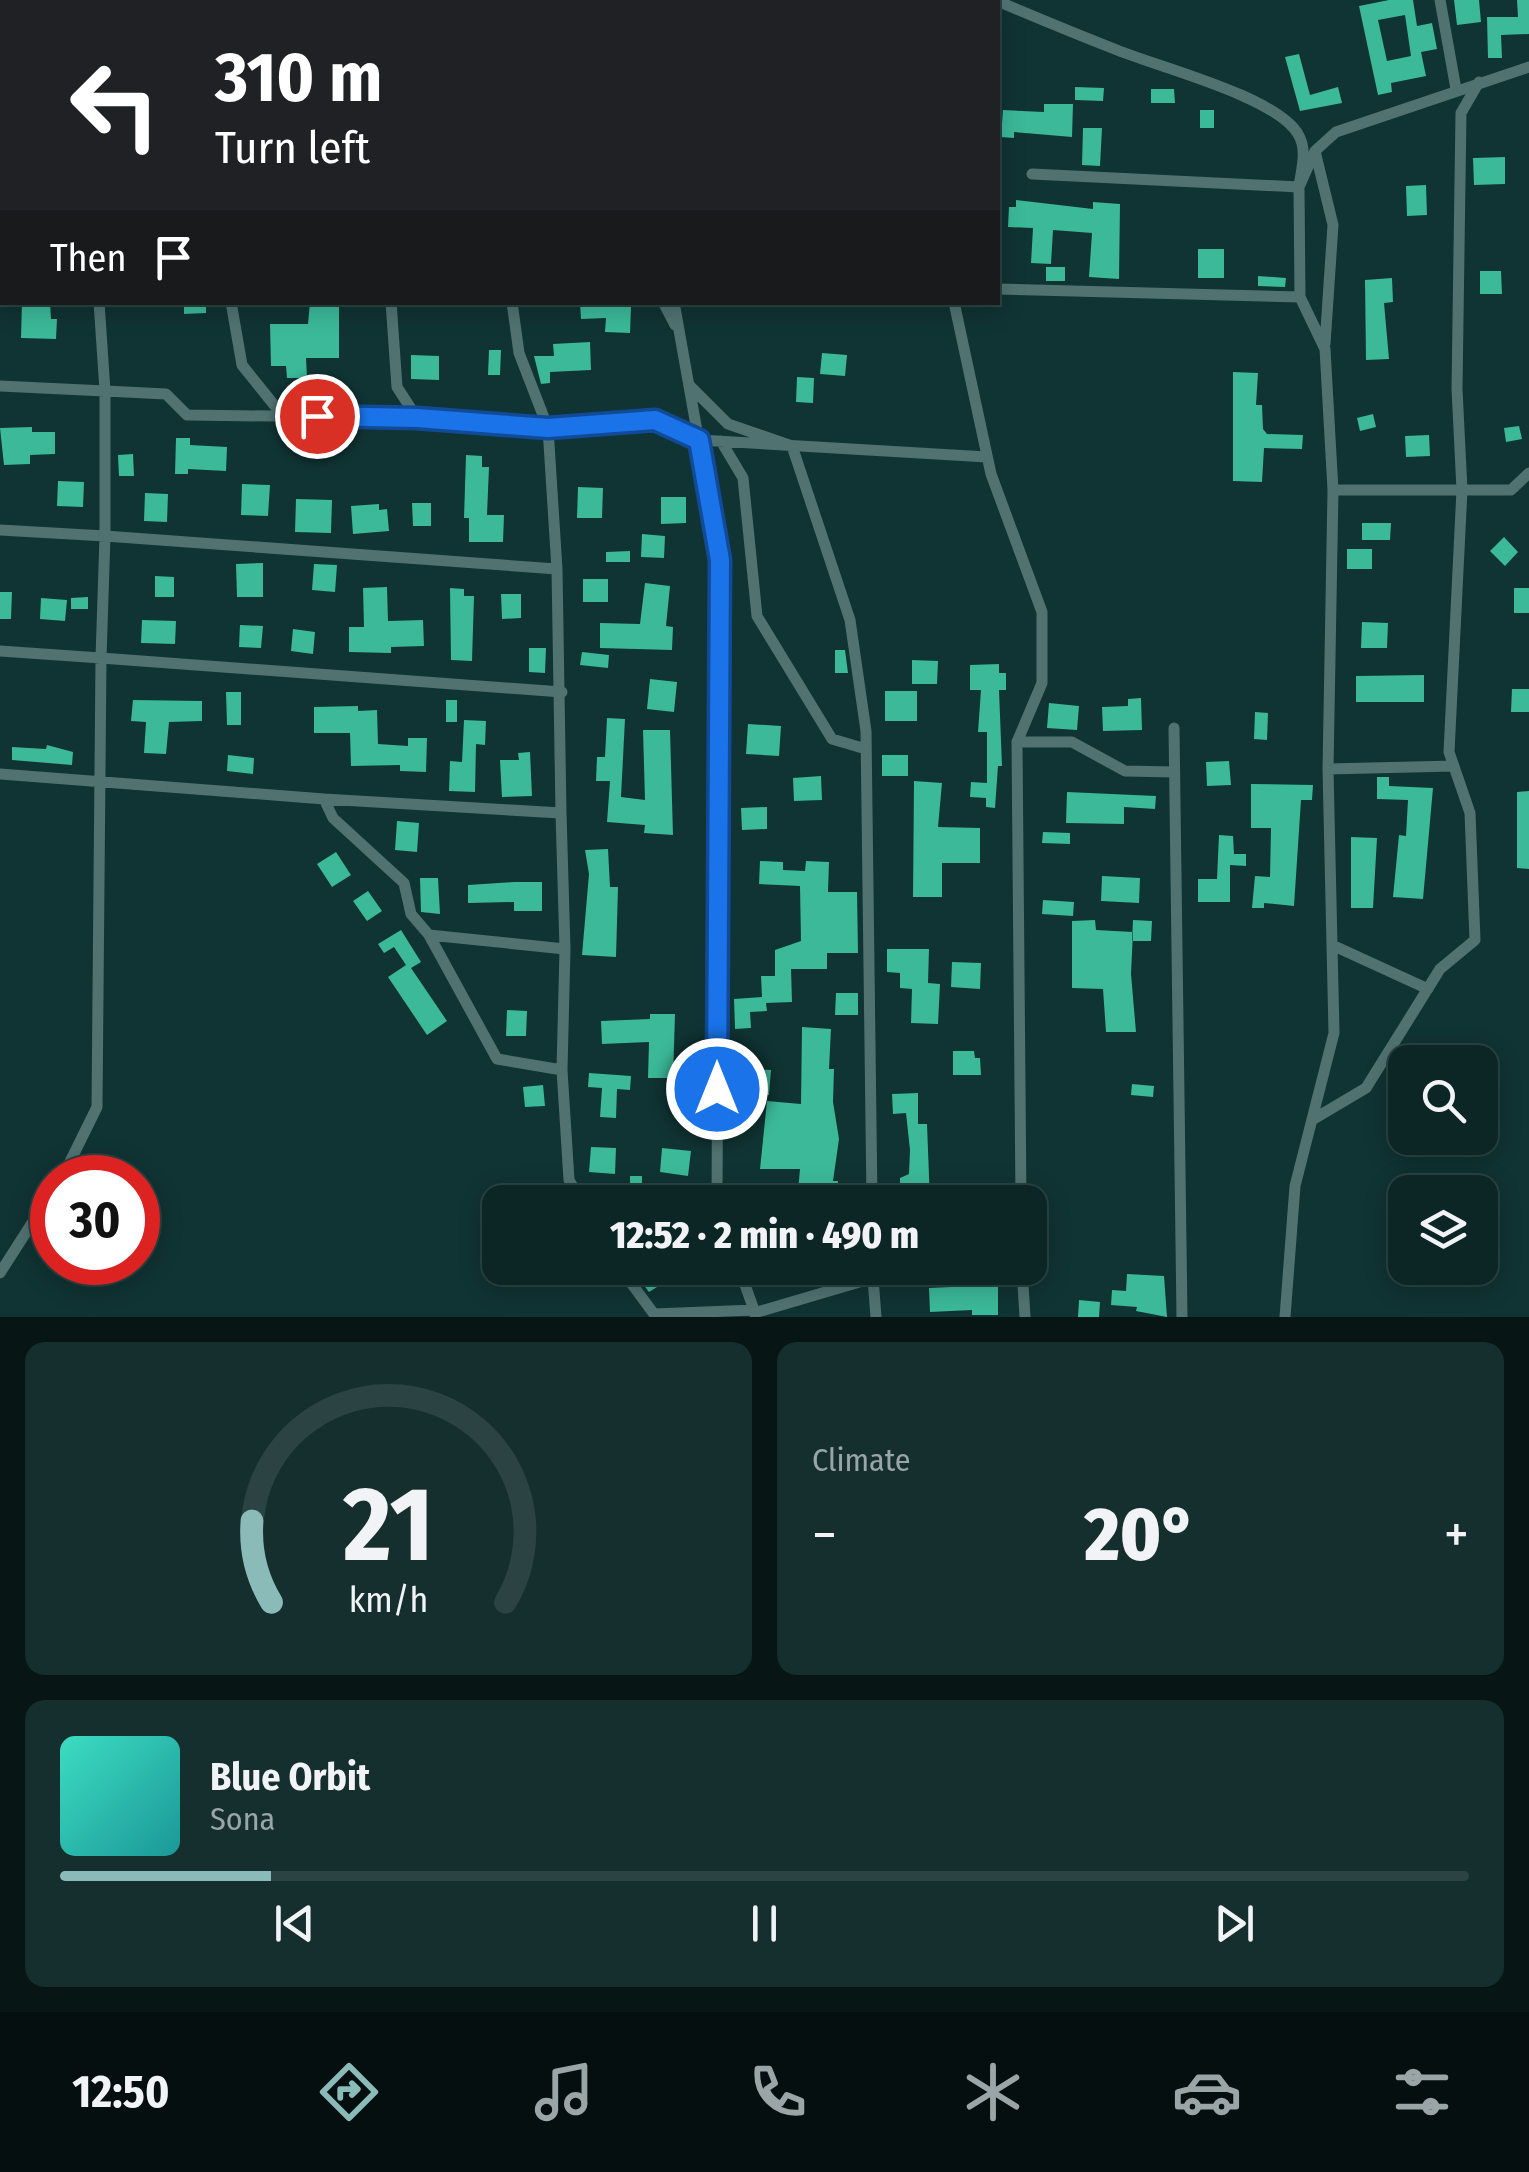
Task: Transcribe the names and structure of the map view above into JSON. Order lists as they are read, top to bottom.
{
  "page": {
    "turn": ["310 m", "Turn left"],
    "then": "Then",
    "limit": "30",
    "trip": "12:52 · 2 min · 490 m",
    "tile": "Climate",
    "heat": ["−", "20°", "+"],
    "song": ["Blue Orbit", "Sona"],
    "tabs": "12:50",
    "gauge": ["21", "km/h"]
  }
}
